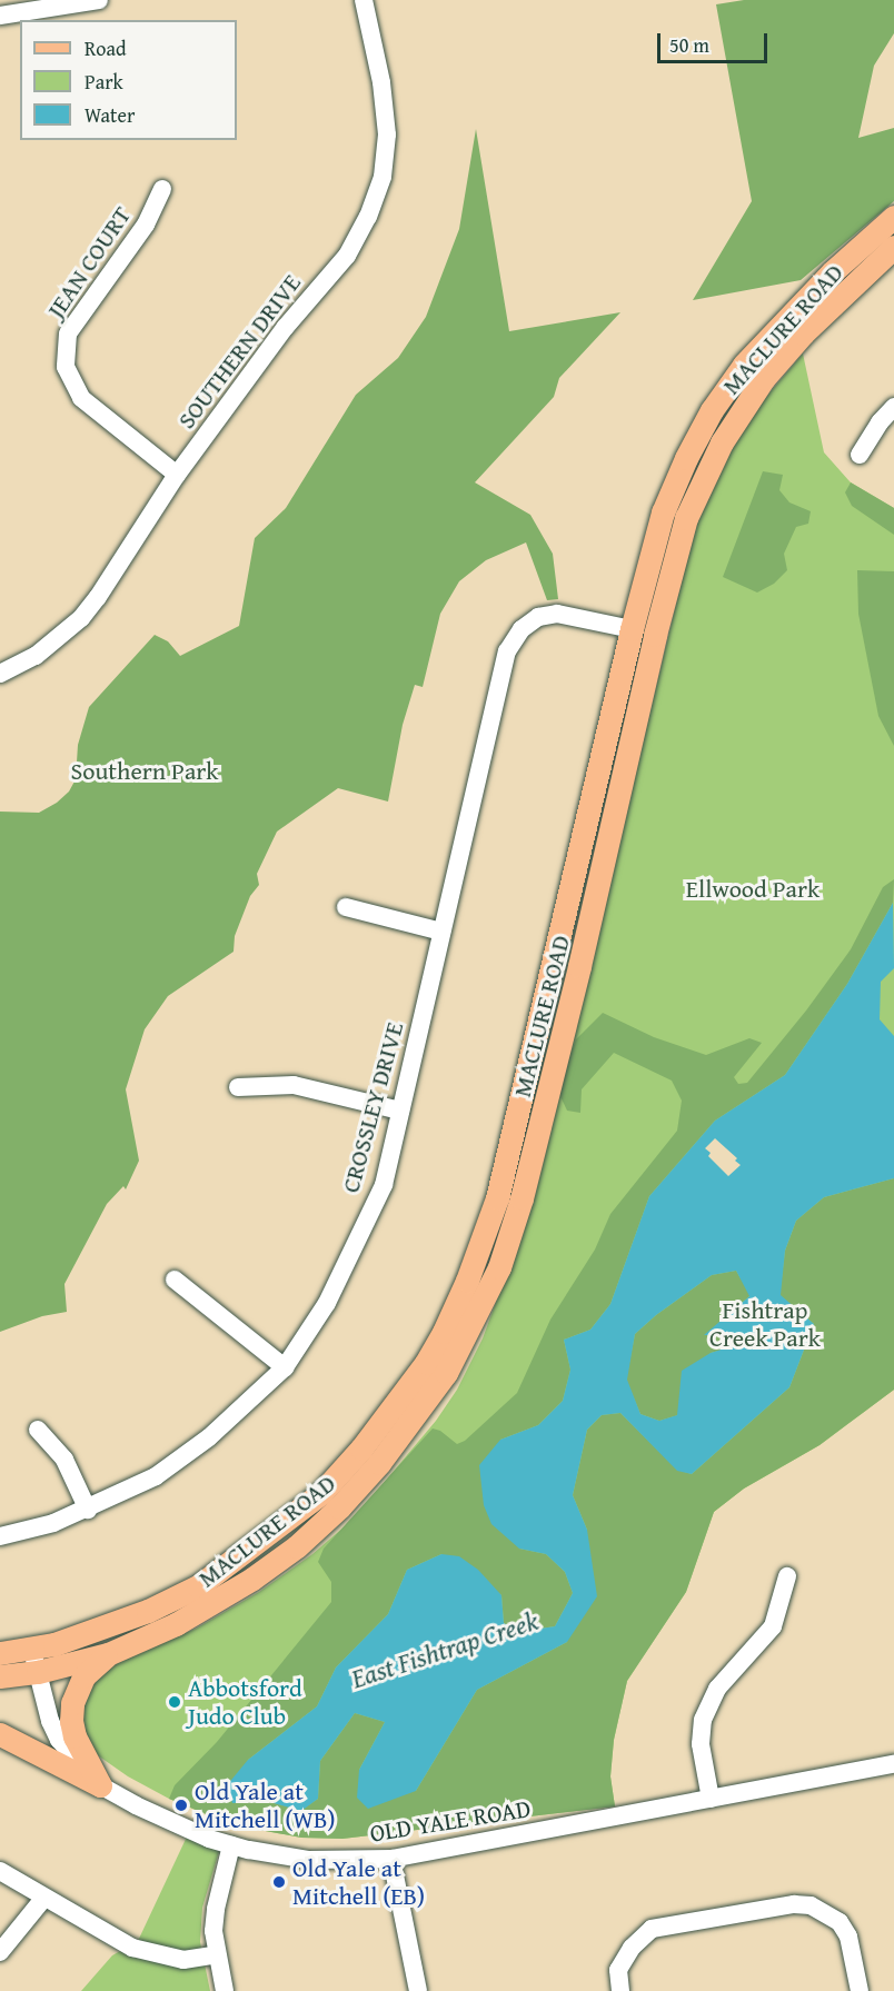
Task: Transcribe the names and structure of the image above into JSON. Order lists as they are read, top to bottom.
{
  "streets": {
    "main road": ["MACLURE ROAD"],
    "street": [
      "JEAN COURT",
      "SOUTHERN DRIVE",
      "CROSSLEY DRIVE",
      "OLD YALE ROAD"
    ]
  },
  "crossings": [
    ["JEAN COURT", "SOUTHERN DRIVE"],
    ["MACLURE ROAD", "CROSSLEY DRIVE"],
    ["MACLURE ROAD", "OLD YALE ROAD"]
  ],
  "water": ["East Fishtrap Creek"],
  "parks": ["Southern Park", "Ellwood Park", "Fishtrap Creek Park"],
  "places": ["Abbotsford Judo Club", "Old Yale at Mitchell (WB)", "Old Yale at Mitchell (EB)"],
  "legend": ["Road", "Park", "Water"],
  "scale_bar": "50 m"
}
